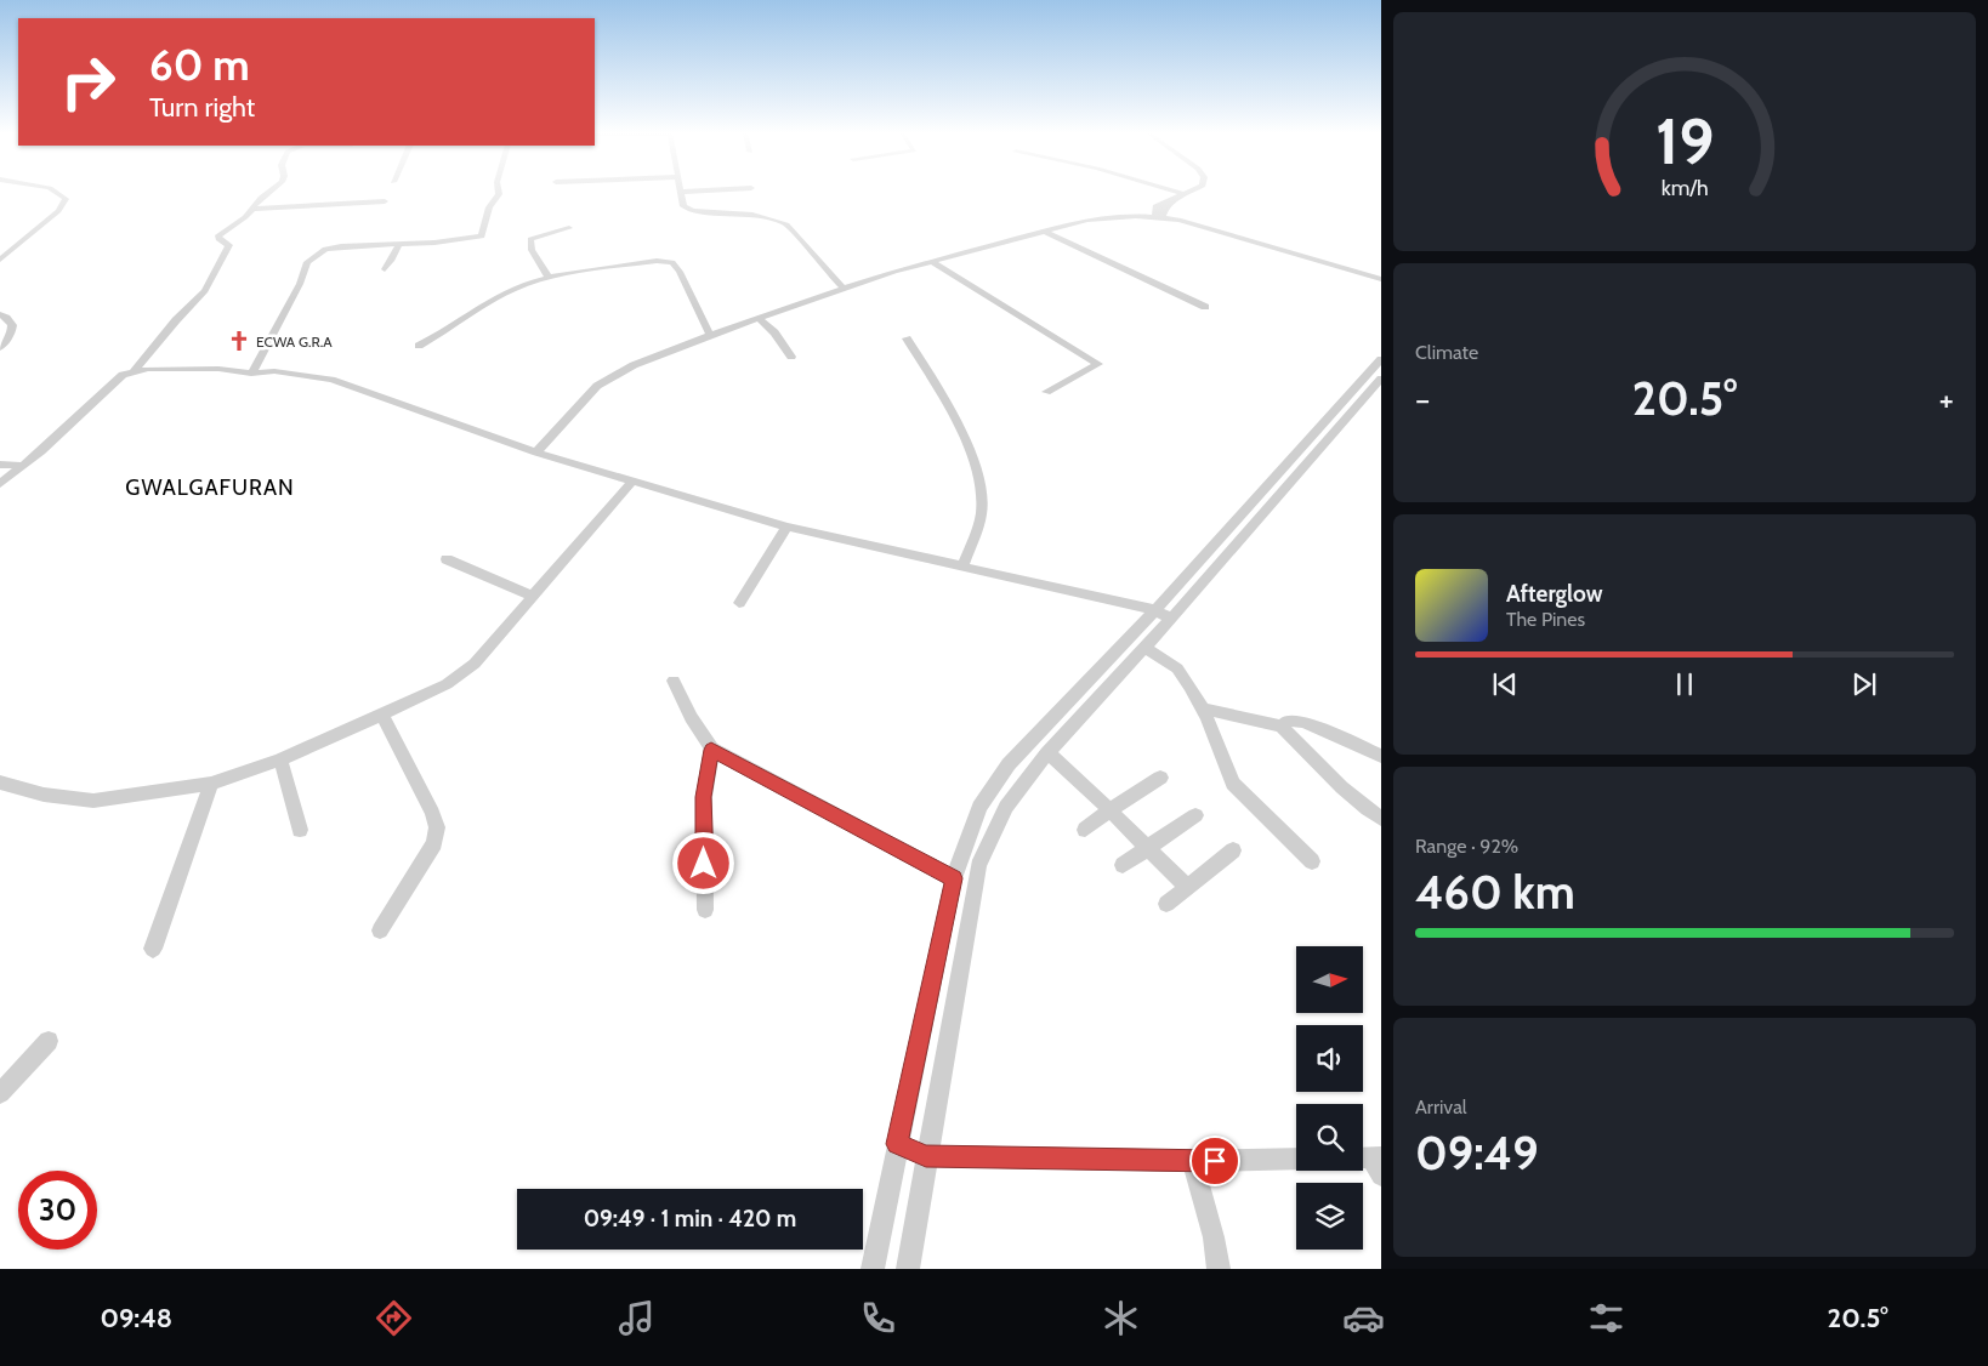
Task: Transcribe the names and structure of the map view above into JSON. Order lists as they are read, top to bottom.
{
  "districts": ["GWALGAFURAN"],
  "places": {
    "church": ["ECWA G.R.A"]
  },
  "north": "right",
  "page": {
    "turn": ["60 m", "Turn right"],
    "tile": [
      "Climate",
      ["Range · 92%", "460 km"],
      ["Arrival", "09:49"]
    ],
    "heat": ["−", "20.5°", "+"],
    "song": ["Afterglow", "The Pines"],
    "limit": "30",
    "trip": "09:49 · 1 min · 420 m",
    "tabs": ["09:48", "20.5°"],
    "gauge": ["19", "km/h"]
  }
}
